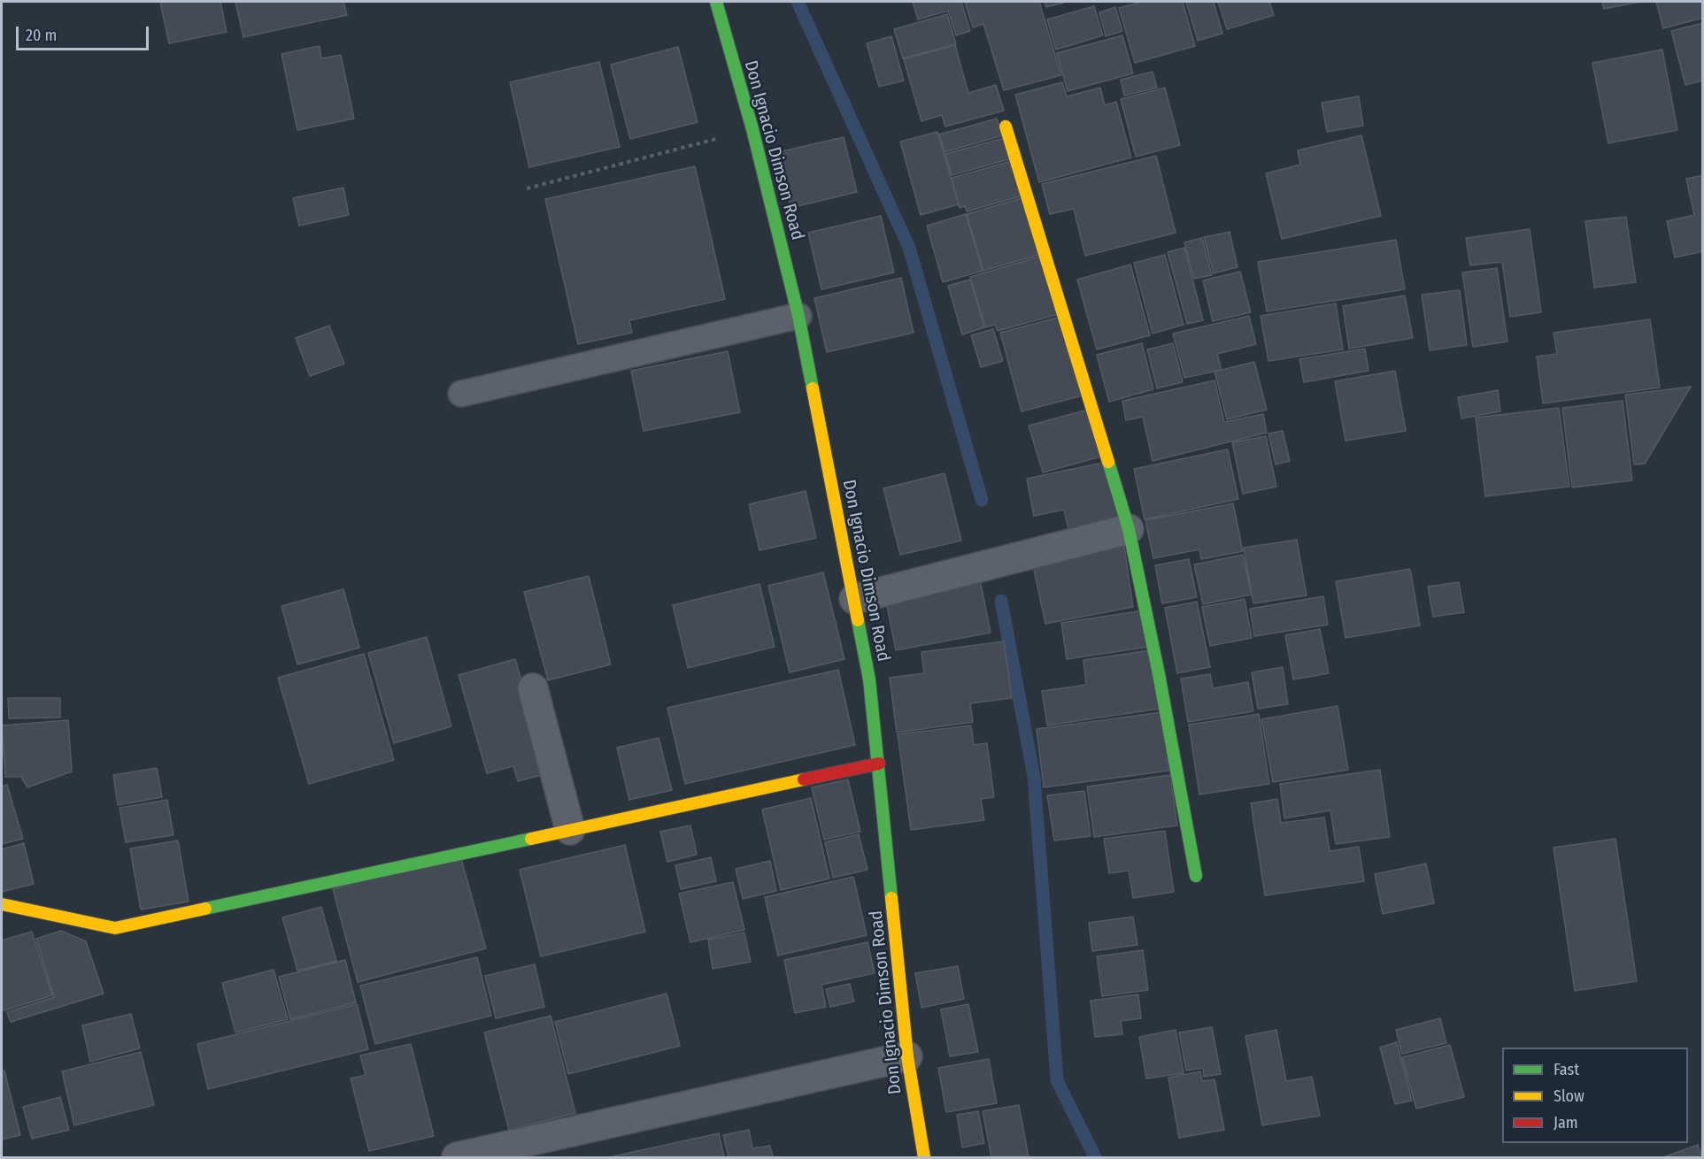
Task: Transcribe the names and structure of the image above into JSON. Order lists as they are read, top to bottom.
{
  "streets": {
    "street": ["Don Ignacio Dimson Road"]
  },
  "legend": ["Fast", "Slow", "Jam"],
  "scale_bar": "20 m"
}
